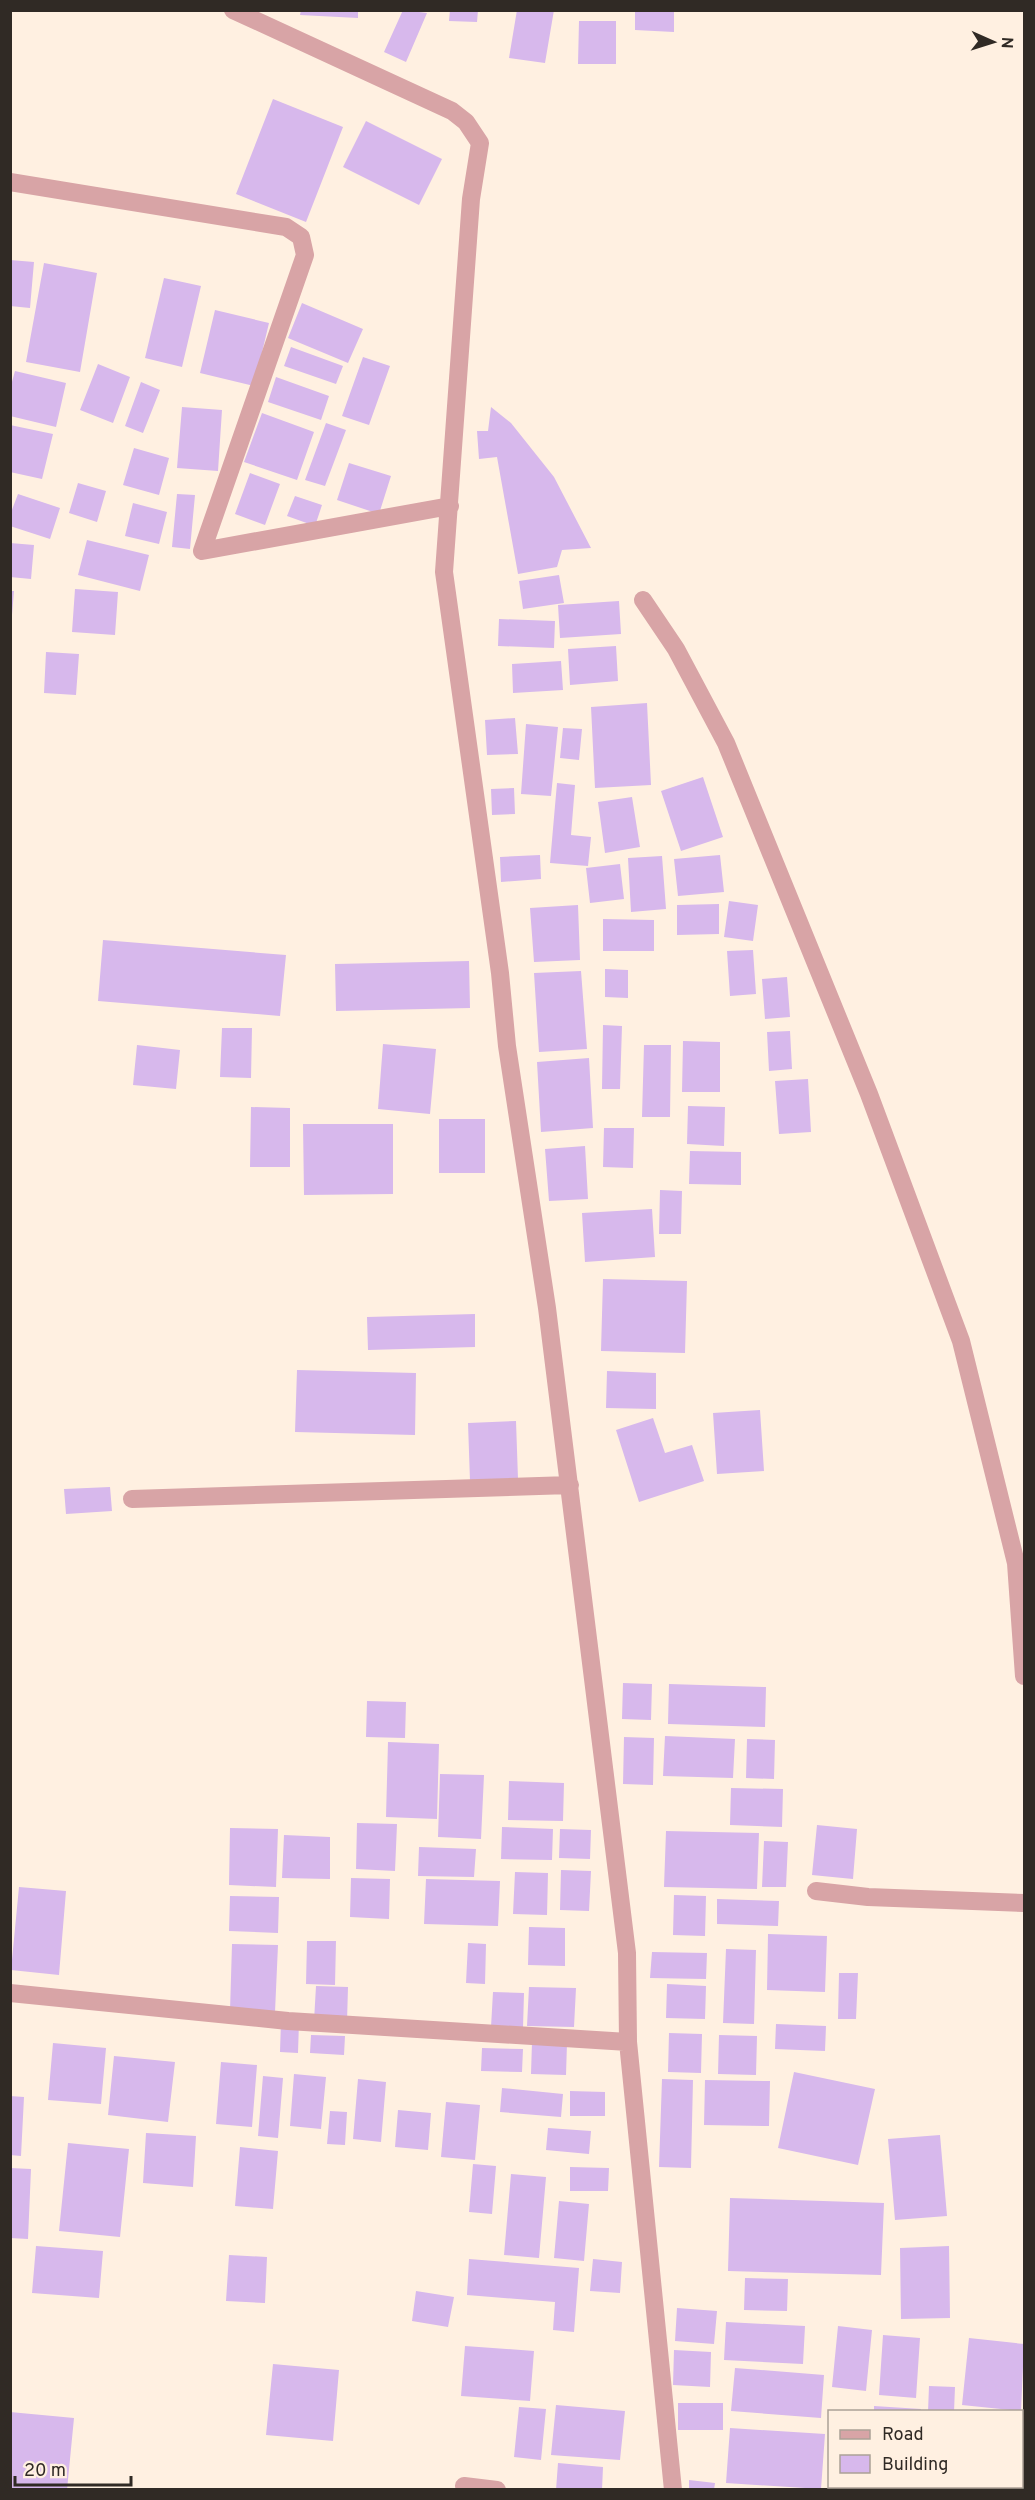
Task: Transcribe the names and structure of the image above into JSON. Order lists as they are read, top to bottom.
{
  "legend": ["Road", "Building"],
  "scale_bar": "20 m",
  "north": "right"
}
